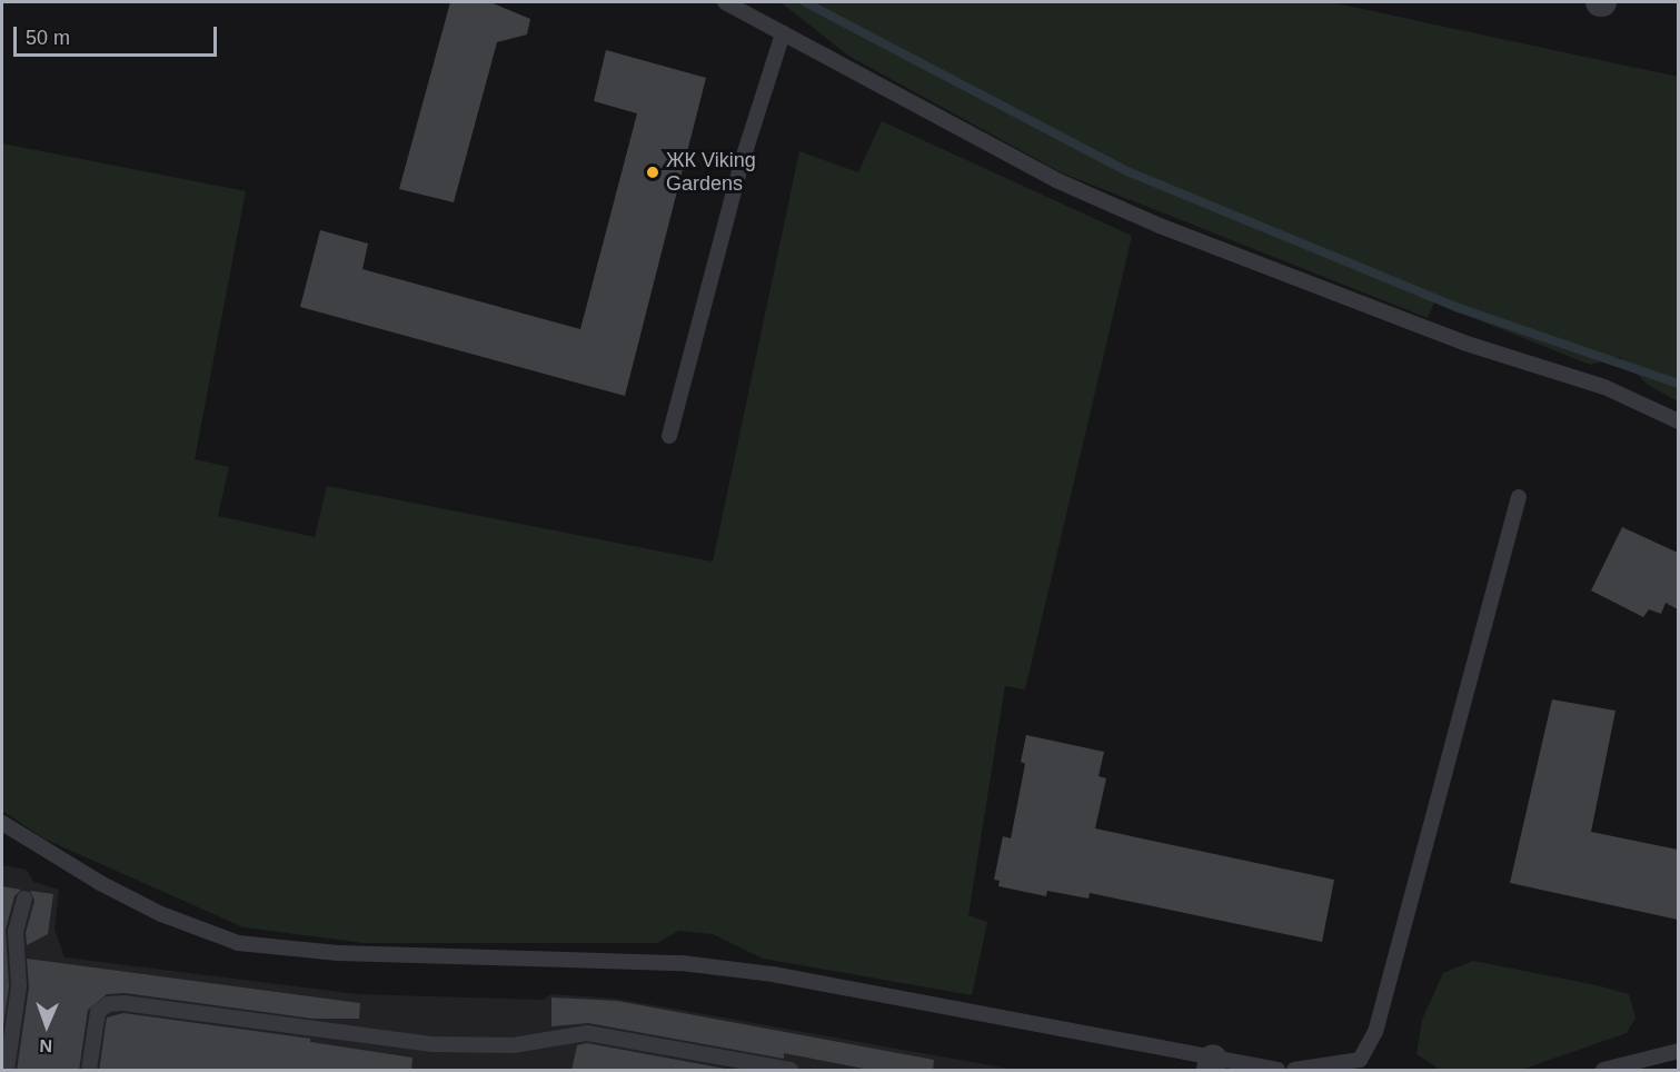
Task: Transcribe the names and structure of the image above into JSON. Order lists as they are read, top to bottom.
{
  "places": ["ЖК Viking Gardens"],
  "scale_bar": "50 m",
  "north": "bottom"
}
